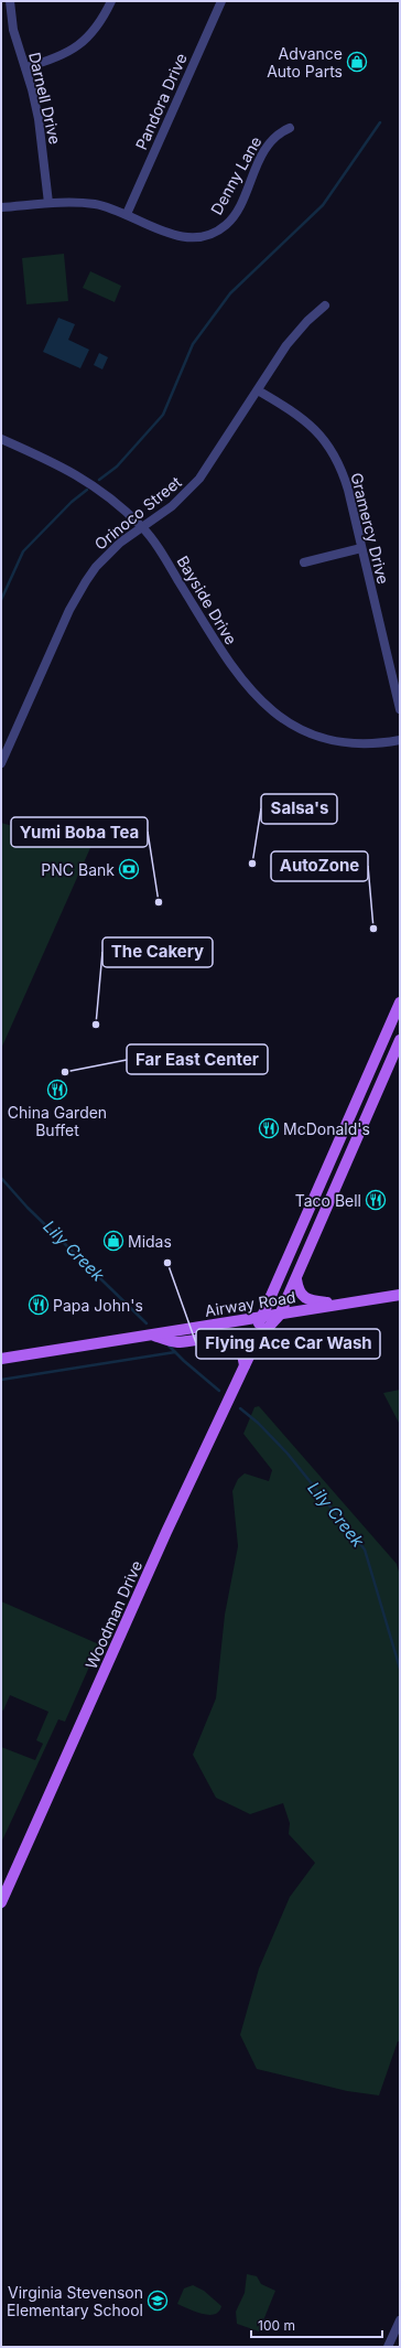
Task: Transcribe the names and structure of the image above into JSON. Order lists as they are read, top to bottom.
{
  "streets": {
    "main road": ["Airway Road", "Woodman Drive"],
    "street": [
      "Darnell Drive",
      "Pandora Drive",
      "Denny Lane",
      "Orinoco Street",
      "Gramercy Drive",
      "Bayside Drive"
    ]
  },
  "crossings": [
    ["Darnell Drive", "Denny Lane"],
    ["Pandora Drive", "Denny Lane"],
    ["Orinoco Street", "Gramercy Drive"],
    ["Orinoco Street", "Bayside Drive"]
  ],
  "water": ["Lily Creek"],
  "places": {
    "shop": ["Advance Auto Parts", "Midas"],
    "other": [
      "Salsa's",
      "Yumi Boba Tea",
      "AutoZone",
      "The Cakery",
      "Far East Center",
      "Flying Ace Car Wash"
    ],
    "bank": ["PNC Bank"],
    "restaurant": [
      "China Garden Buffet",
      "McDonald's",
      "Taco Bell",
      "Papa John's"
    ],
    "school or university": ["Virginia Stevenson Elementary School"]
  },
  "scale_bar": "100 m"
}
